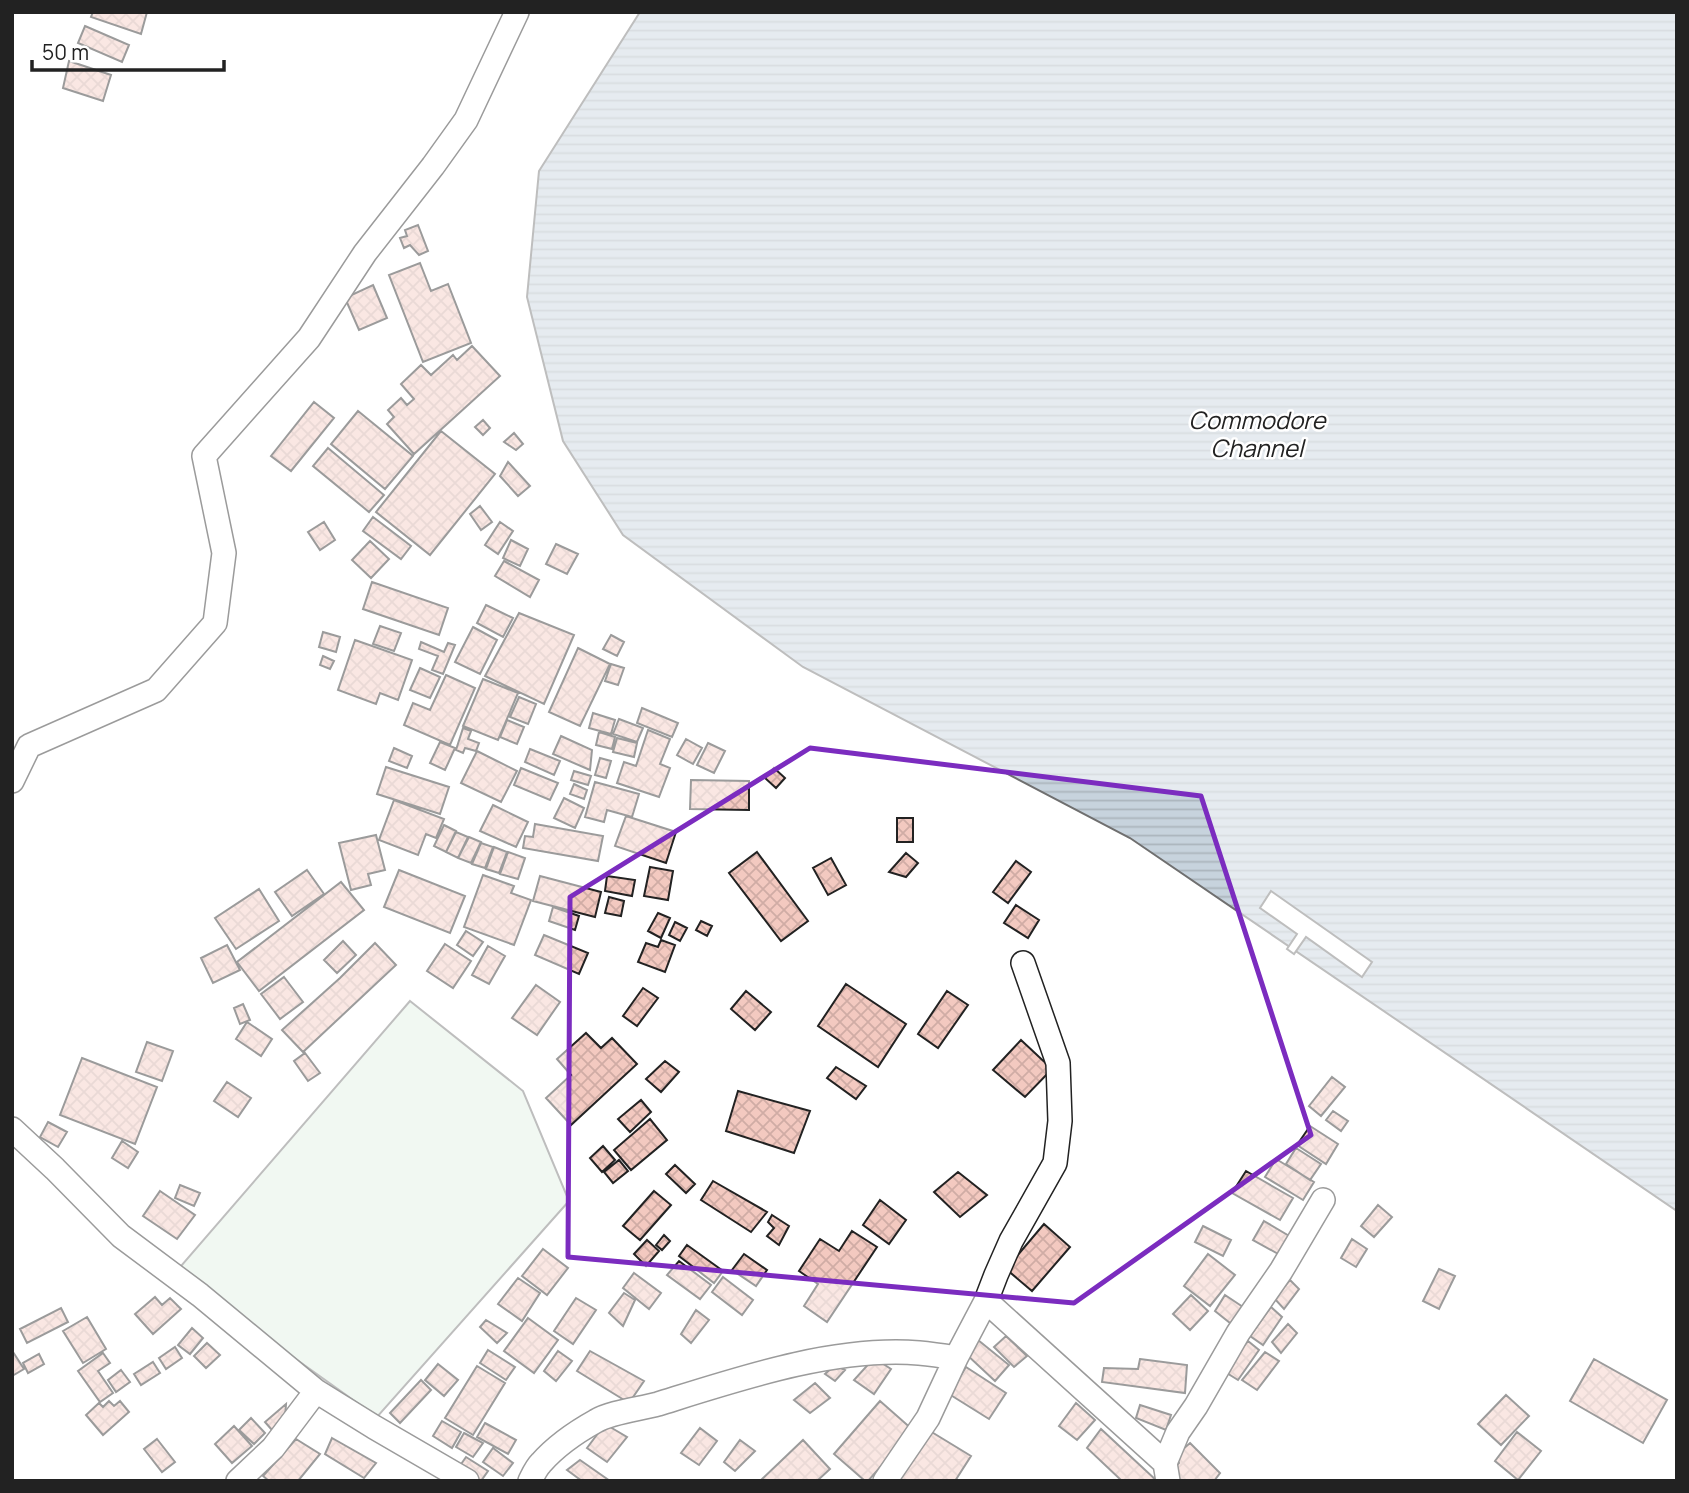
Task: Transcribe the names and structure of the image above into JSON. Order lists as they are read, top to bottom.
{
  "water": ["Commodore Channel"],
  "scale_bar": "50 m"
}
